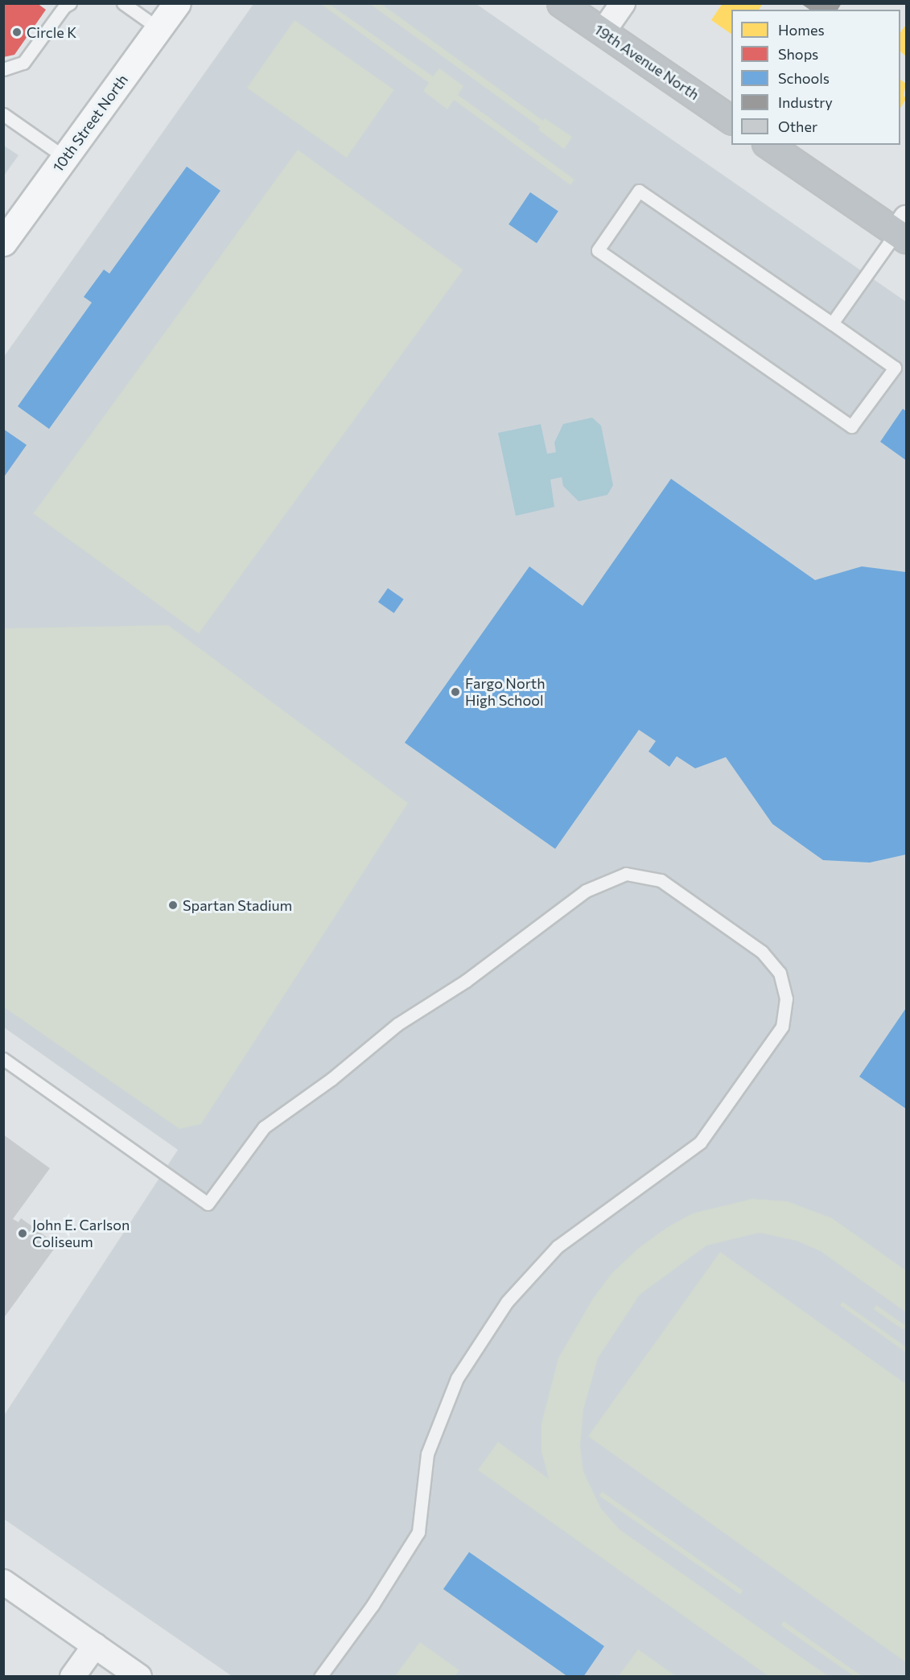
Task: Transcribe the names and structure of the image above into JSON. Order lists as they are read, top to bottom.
{
  "streets": {
    "main road": ["10th Street North"],
    "street": ["19th Avenue North"]
  },
  "places": [
    "Circle K",
    "Fargo North High School",
    "Spartan Stadium",
    "John E. Carlson Coliseum"
  ],
  "legend": [
    "Homes",
    "Shops",
    "Schools",
    "Industry",
    "Other"
  ]
}
